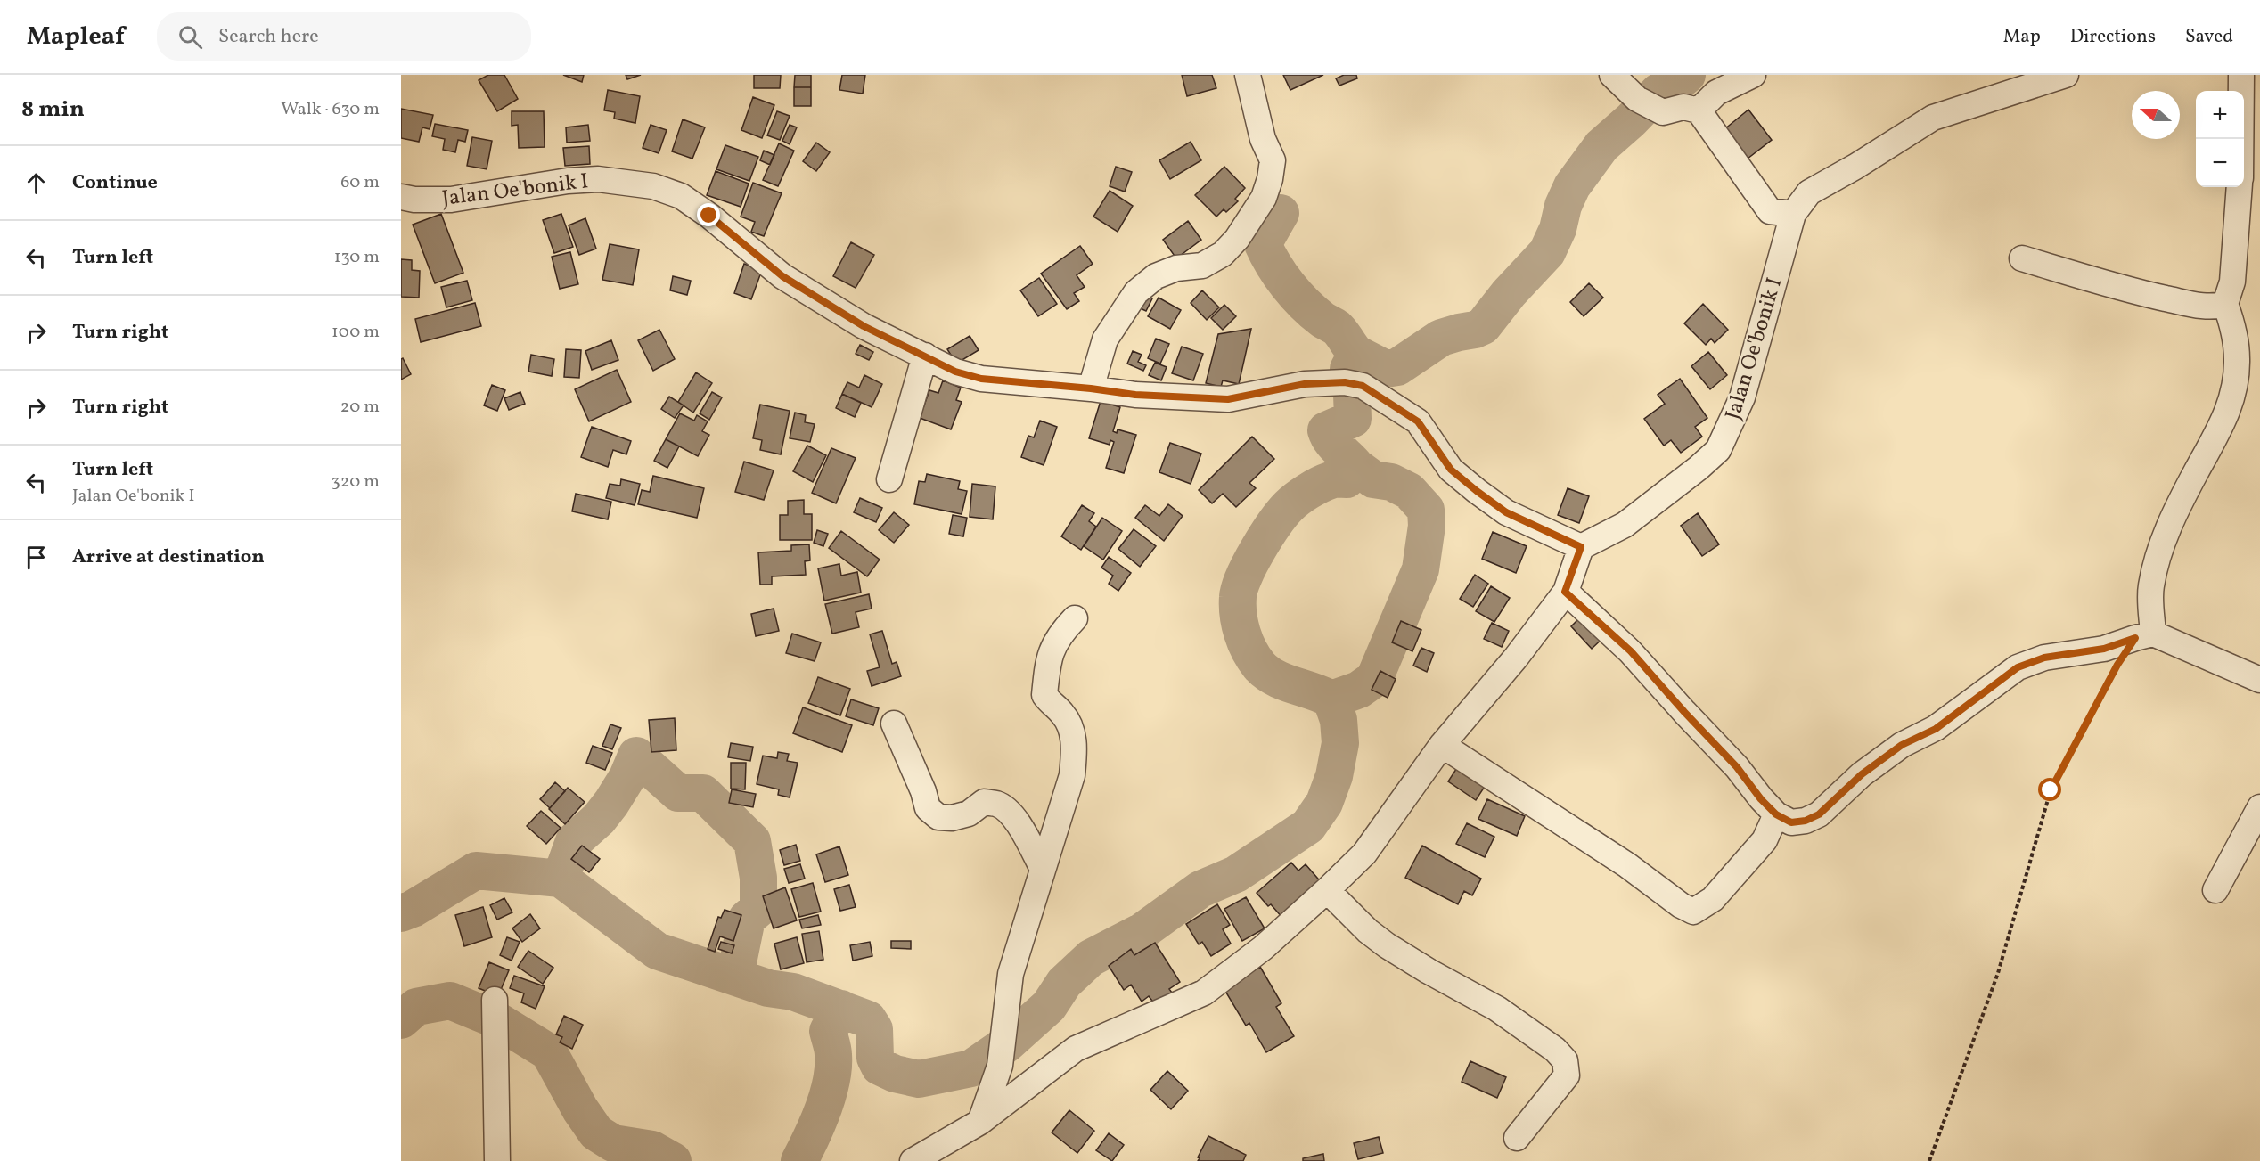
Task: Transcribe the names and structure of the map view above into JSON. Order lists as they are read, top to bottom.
{
  "streets": {
    "street": ["Jalan Oe'bonik I"]
  },
  "north": "left",
  "page": {
    "header": "Mapleaf",
    "search": "Search here",
    "nav": ["Map", "Directions", "Saved"],
    "heading": ["8 min", "Walk · 630 m"],
    "map_buttons": ["+", "−"],
    "list": [
      ["Continue", "60 m"],
      ["Turn left", "130 m"],
      ["Turn right", "100 m"],
      ["Turn right", "20 m"],
      ["Turn left", "Jalan Oe'bonik I", "320 m"],
      "Arrive at destination"
    ]
  }
}
